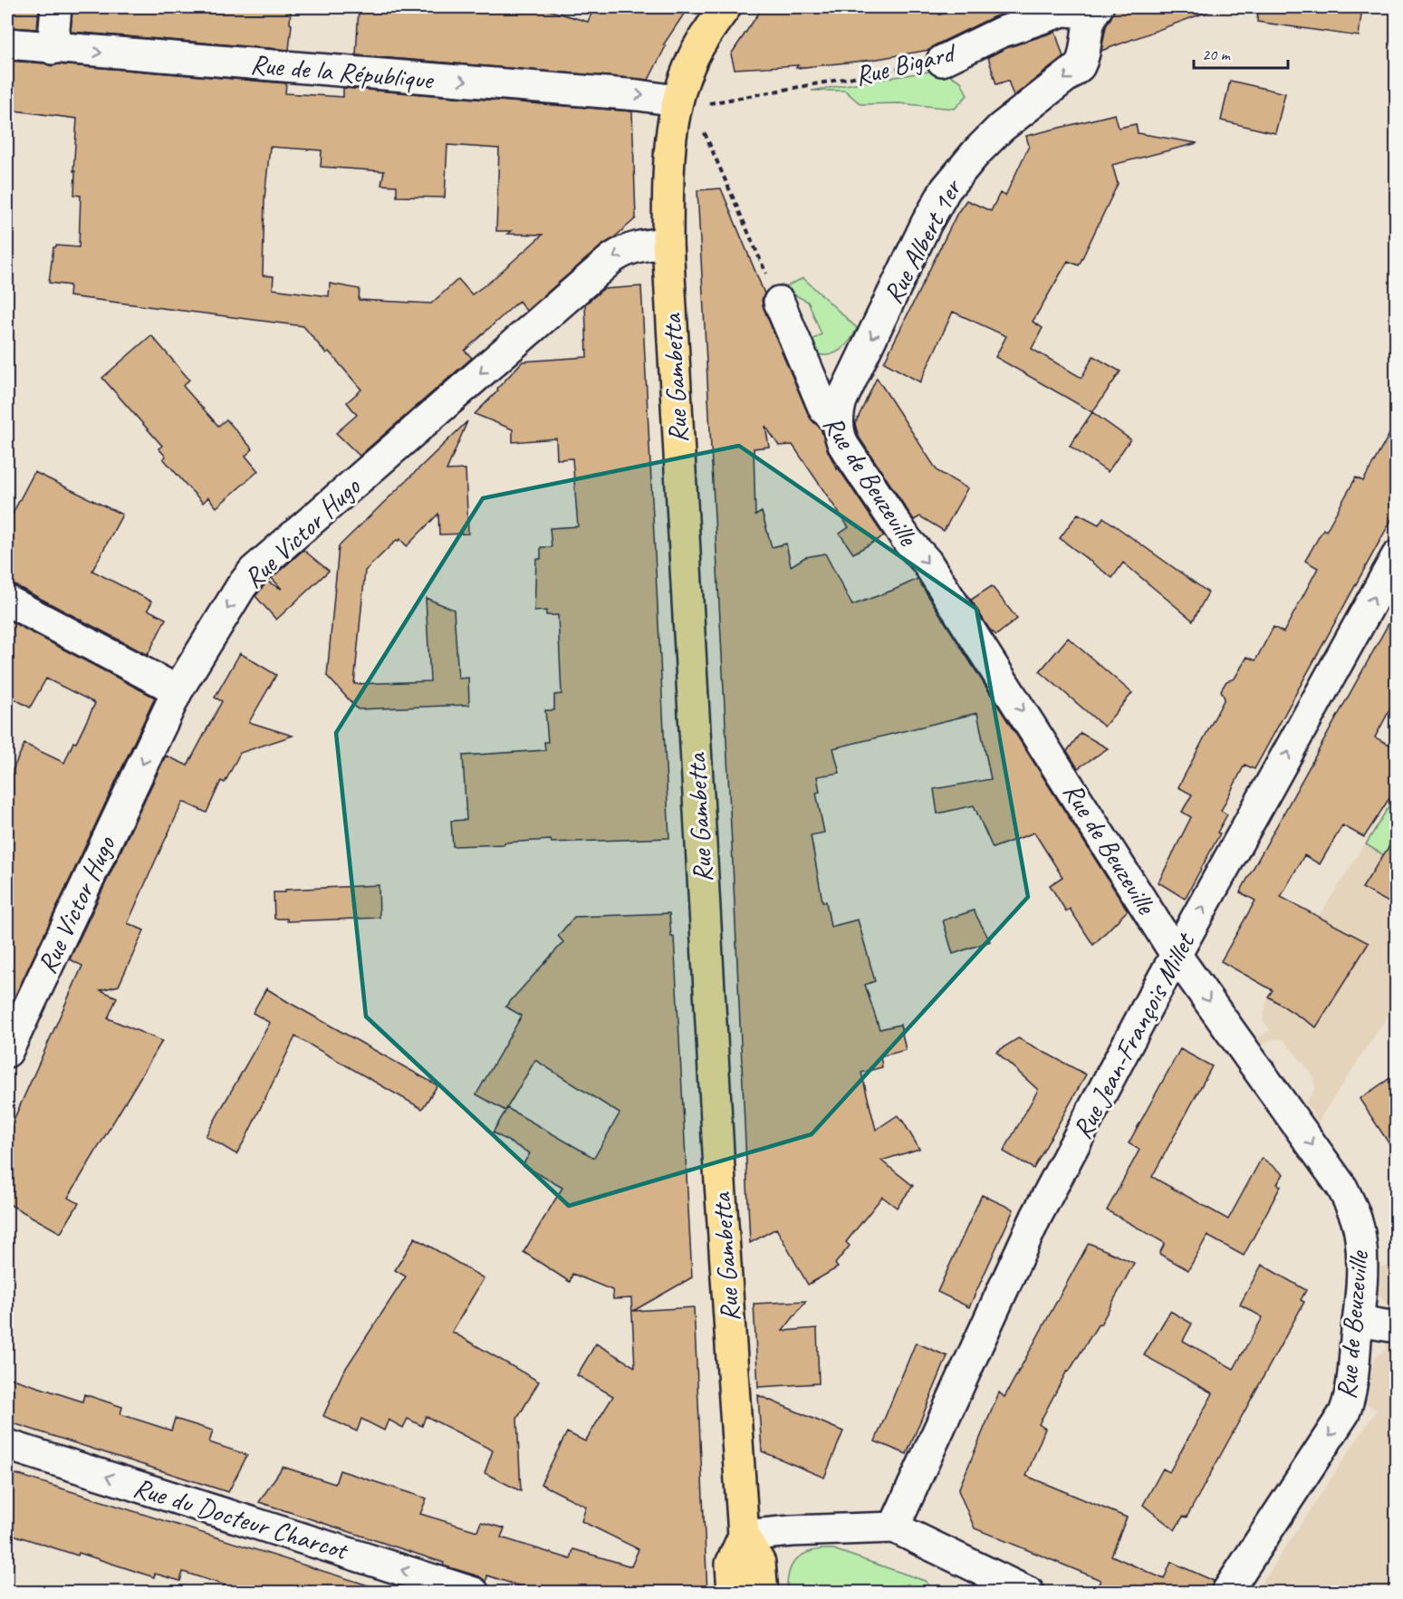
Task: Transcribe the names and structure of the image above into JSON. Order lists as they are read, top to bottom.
{
  "streets": {
    "main road": ["Rue Gambetta"],
    "street": [
      "Rue Bigard",
      "Rue de la République",
      "Rue Albert 1er",
      "Rue de Beuzeville",
      "Rue Victor Hugo",
      "Rue Jean-François Millet",
      "Rue du Docteur Charcot"
    ]
  },
  "crossings": [
    ["Rue Bigard", "Rue de la République"],
    ["Rue Bigard", "Rue Albert 1er"],
    ["Rue Bigard", "Rue Gambetta"],
    ["Rue de la République", "Rue Gambetta"],
    ["Rue Albert 1er", "Rue de Beuzeville"],
    ["Rue Gambetta", "Rue Victor Hugo"],
    ["Rue de Beuzeville", "Rue Jean-François Millet"]
  ],
  "one_way": [
    "Rue de la République",
    "Rue Albert 1er",
    "Rue de Beuzeville",
    "Rue Victor Hugo",
    "Rue Jean-François Millet",
    "Rue du Docteur Charcot"
  ],
  "scale_bar": "20 m"
}
